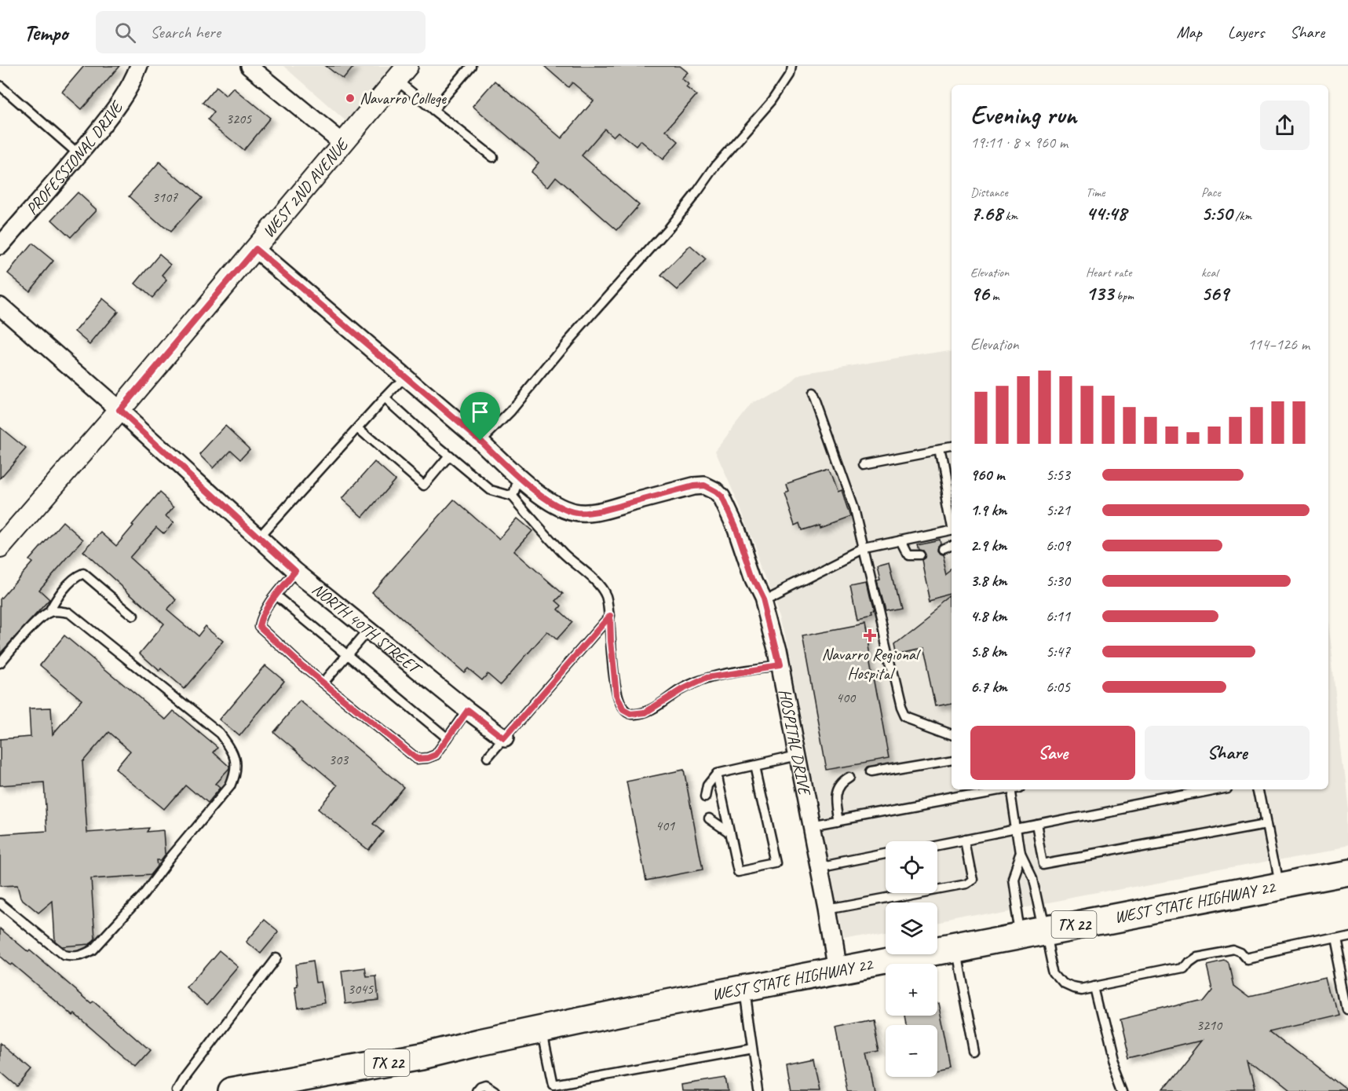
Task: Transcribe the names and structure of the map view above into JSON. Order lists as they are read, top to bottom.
{
  "streets": {
    "main road": ["WEST STATE HIGHWAY 22", "TX 22"],
    "street": [
      "PROFESSIONAL DRIVE",
      "WEST 2ND AVENUE",
      "NORTH 40TH STREET",
      "HOSPITAL DRIVE"
    ]
  },
  "crossings": [
    ["WEST 2ND AVENUE", "NORTH 40TH STREET"],
    ["WEST 2ND AVENUE", "HOSPITAL DRIVE"],
    ["HOSPITAL DRIVE", "WEST STATE HIGHWAY 22"],
    ["WEST STATE HIGHWAY 22", "TX 22"]
  ],
  "places": {
    "other": ["Navarro College"],
    "health": ["Navarro Regional Hospital"]
  },
  "house_numbers": [
    "3205",
    "3107",
    "400",
    "303",
    "401",
    "3045",
    "3210"
  ],
  "page": {
    "header": "Tempo",
    "search": "Search here",
    "nav": ["Map", "Layers", "Share"],
    "heading": ["Evening run", "19:11 · 8 × 960 m"],
    "stats": [
      ["Distance", "7.68 km"],
      ["Time", "44:48"],
      ["Pace", "5:50 /km"],
      ["Elevation", "96 m"],
      ["Heart rate", "133 bpm"],
      ["kcal", "569"]
    ],
    "chart": ["Elevation", "114–126 m"],
    "list": [
      {
        "name": "960 m",
        "note": "5:53"
      },
      {
        "name": "1.9 km",
        "note": "5:21"
      },
      {
        "name": "2.9 km",
        "note": "6:09"
      },
      {
        "name": "3.8 km",
        "note": "5:30"
      },
      {
        "name": "4.8 km",
        "note": "6:11"
      },
      {
        "name": "5.8 km",
        "note": "5:47"
      },
      {
        "name": "6.7 km",
        "note": "6:05"
      }
    ],
    "buttons": ["Save", "Share"],
    "map_buttons": ["+", "−"]
  }
}
